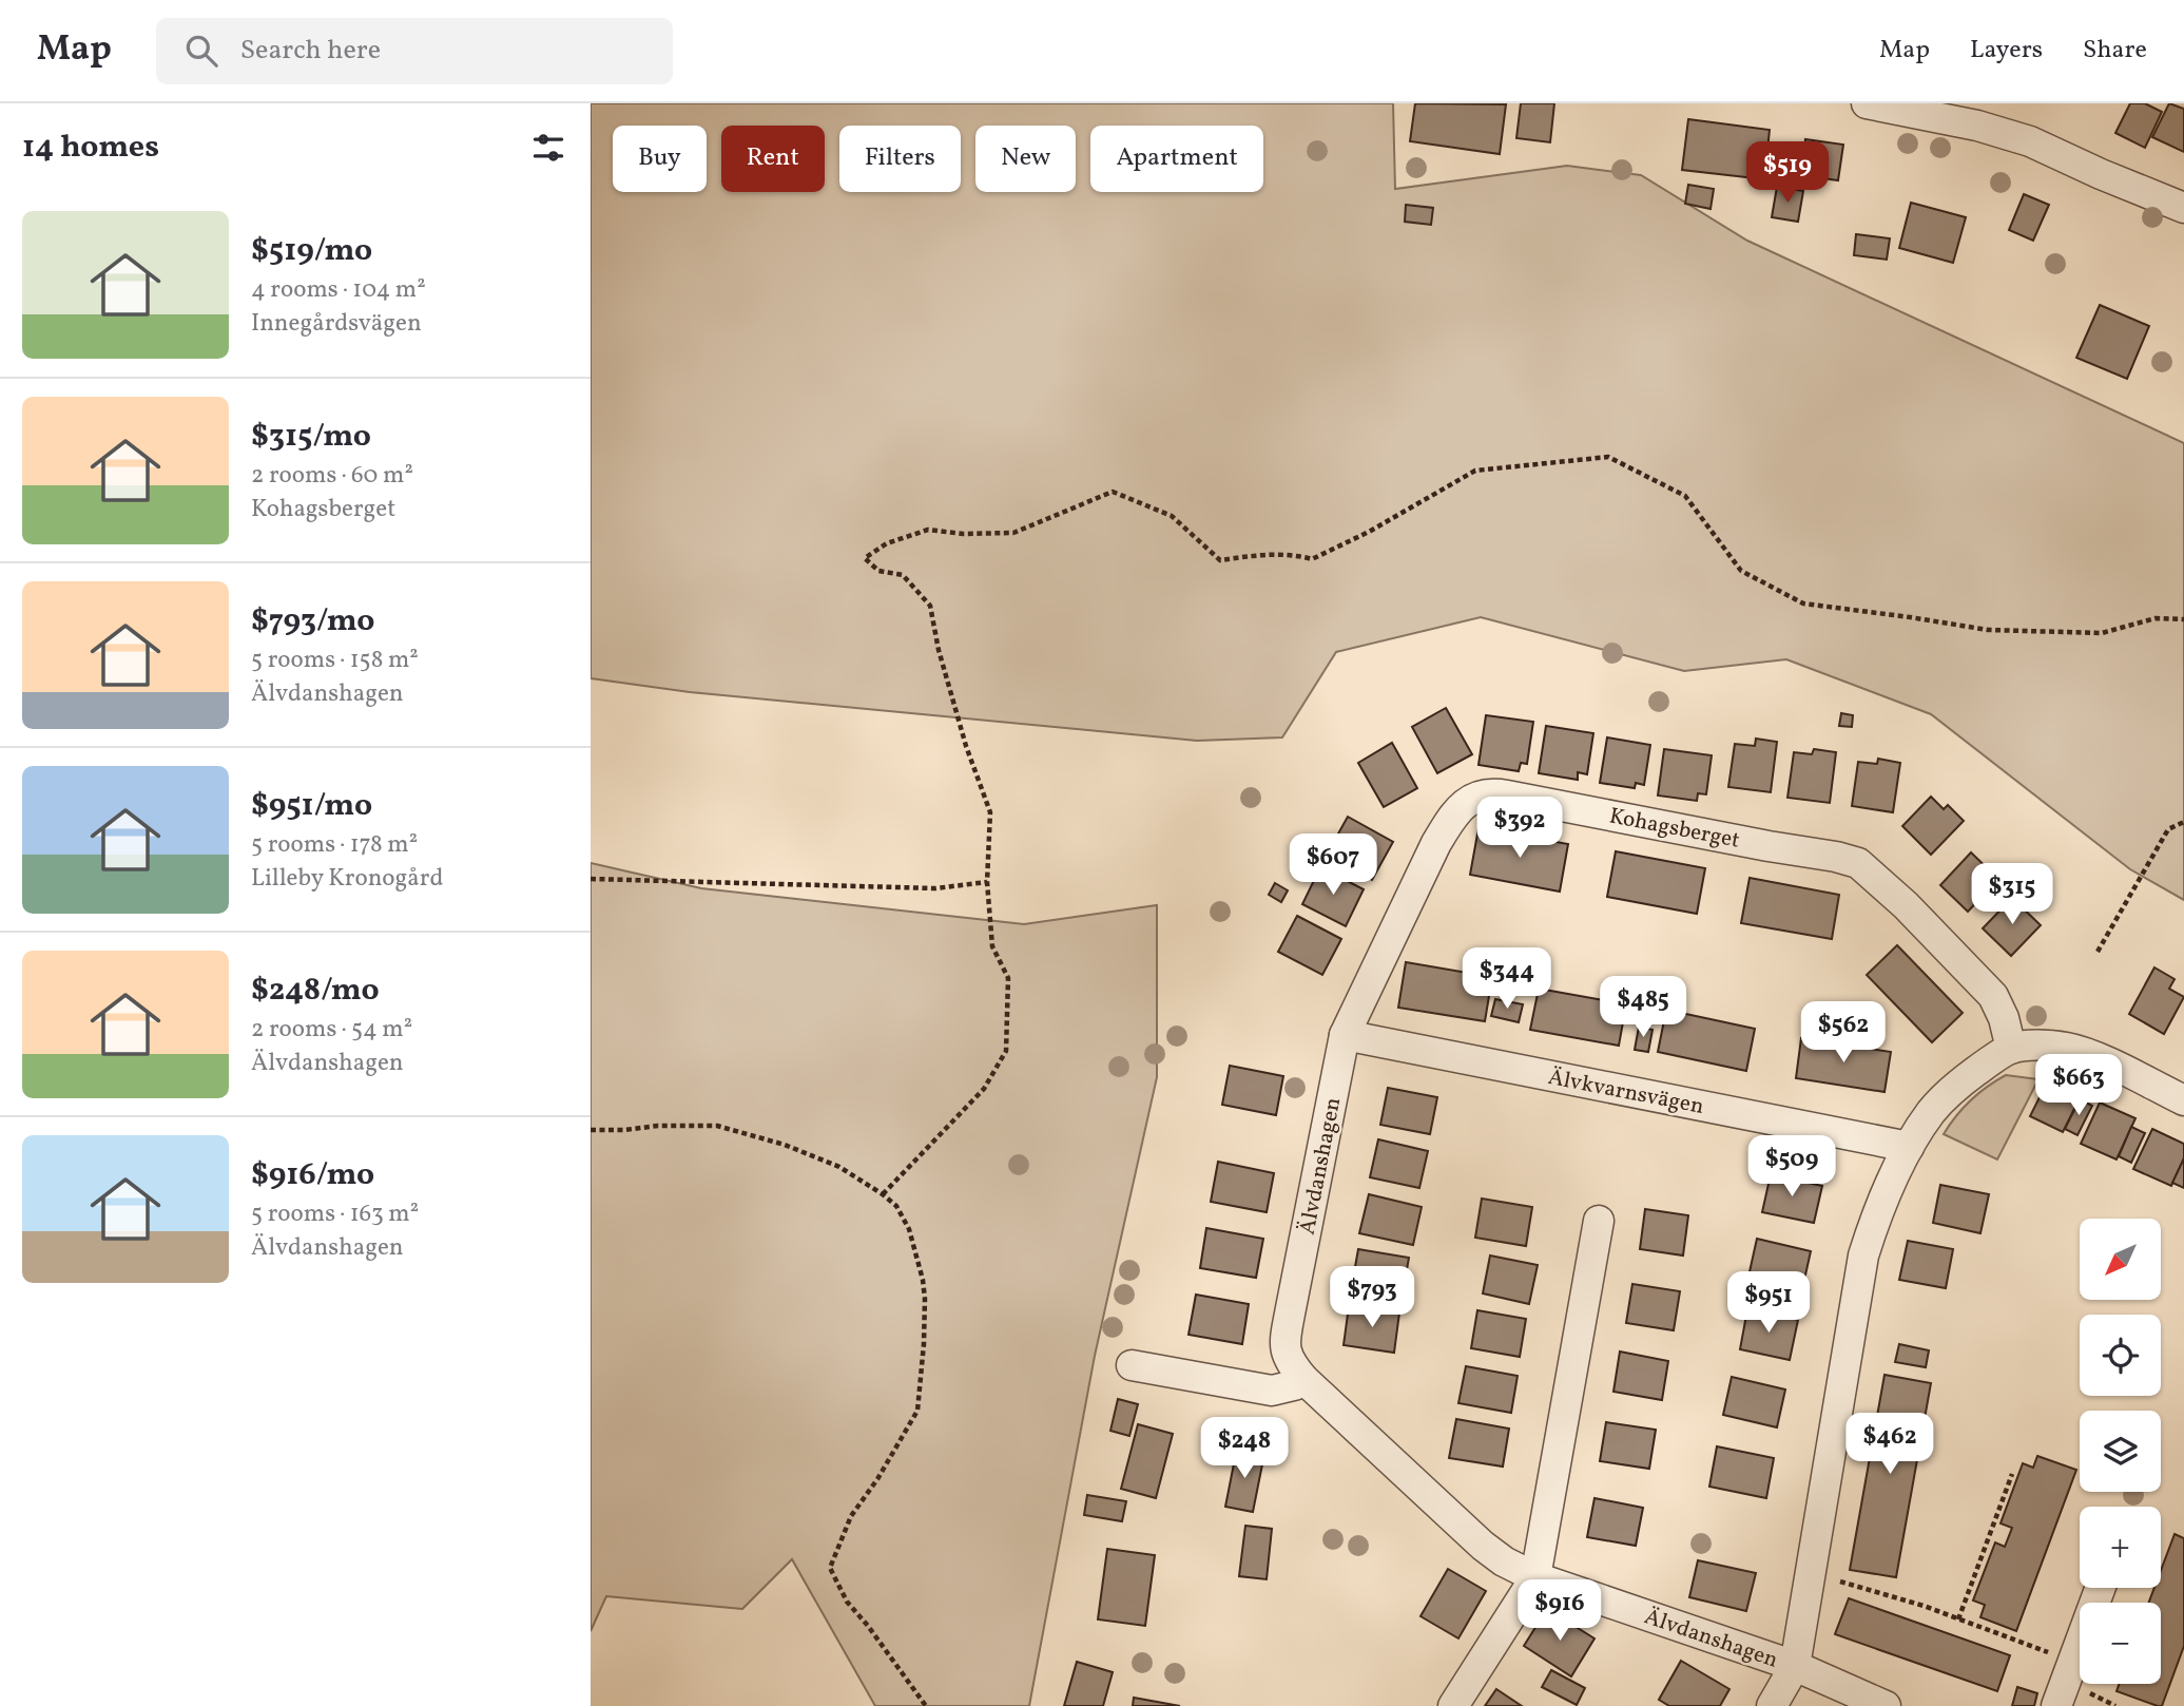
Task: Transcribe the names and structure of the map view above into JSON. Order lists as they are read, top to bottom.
{
  "streets": {
    "street": ["Kohagsberget", "Älvkvarnsvägen", "Älvdanshagen"]
  },
  "crossings": [
    ["Kohagsberget", "Älvkvarnsvägen"],
    ["Kohagsberget", "Älvdanshagen"],
    ["Älvkvarnsvägen", "Älvdanshagen"]
  ],
  "north": "bottom left",
  "page": {
    "header": "Map",
    "search": "Search here",
    "nav": ["Map", "Layers", "Share"],
    "heading": "14 homes",
    "chip": [
      "Buy",
      "Rent",
      "Filters",
      "New",
      "Apartment"
    ],
    "price": [
      "$519",
      "$392",
      "$607",
      "$315",
      "$344",
      "$485",
      "$562",
      "$663",
      "$509",
      "$793",
      "$951",
      "$462",
      "$248",
      "$916"
    ],
    "list": [
      {
        "name": "$519/mo",
        "note": "4 rooms · 104 m² · Innegårdsvägen"
      },
      {
        "name": "$315/mo",
        "note": "2 rooms · 60 m² · Kohagsberget"
      },
      {
        "name": "$793/mo",
        "note": "5 rooms · 158 m² · Älvdanshagen"
      },
      {
        "name": "$951/mo",
        "note": "5 rooms · 178 m² · Lilleby Kronogård"
      },
      {
        "name": "$248/mo",
        "note": "2 rooms · 54 m² · Älvdanshagen"
      },
      {
        "name": "$916/mo",
        "note": "5 rooms · 163 m² · Älvdanshagen"
      }
    ],
    "map_buttons": ["+", "−"]
  }
}
